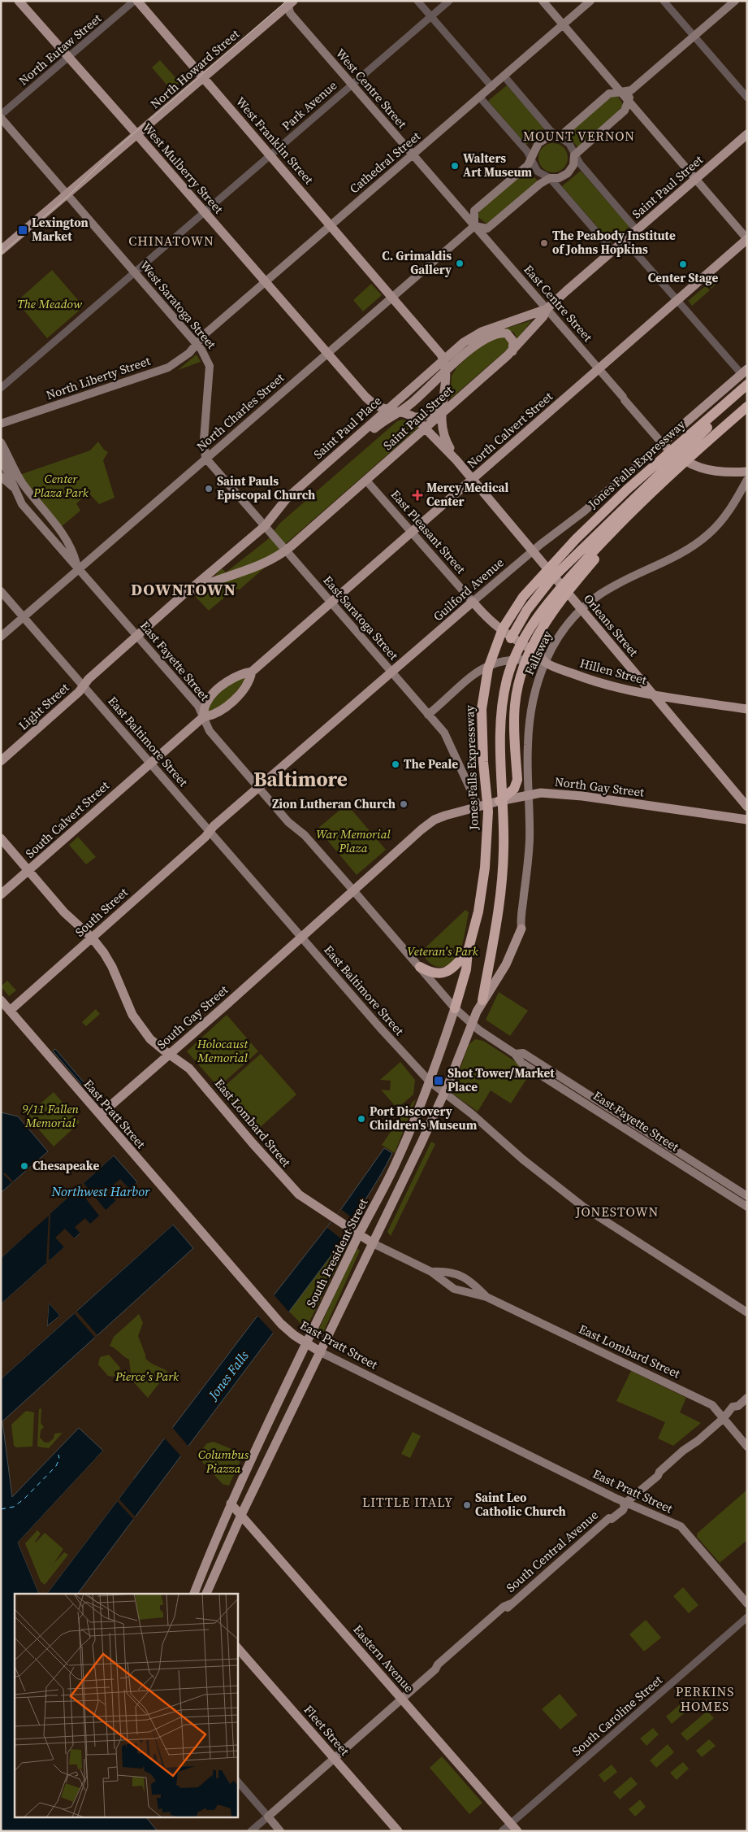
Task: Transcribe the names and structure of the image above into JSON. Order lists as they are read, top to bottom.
{
  "streets": {
    "highway": ["Jones Falls Expressway"],
    "main road": [
      "North Howard Street",
      "West Centre Street",
      "West Franklin Street",
      "Cathedral Street",
      "West Mulberry Street",
      "Saint Paul Street",
      "East Centre Street",
      "West Saratoga Street",
      "North Liberty Street",
      "North Charles Street",
      "Saint Paul Place",
      "North Calvert Street",
      "East Pleasant Street",
      "Guilford Avenue",
      "East Saratoga Street",
      "Orleans Street",
      "Fallsway",
      "East Fayette Street",
      "Hillen Street",
      "Light Street",
      "East Baltimore Street",
      "North Gay Street",
      "South Calvert Street",
      "South Street",
      "South Gay Street",
      "East Pratt Street",
      "East Lombard Street",
      "South President Street",
      "South Central Avenue",
      "Eastern Avenue",
      "Fleet Street"
    ],
    "street": ["North Eutaw Street", "Park Avenue", "South Caroline Street"]
  },
  "crossings": [
    ["North Eutaw Street", "West Mulberry Street"],
    ["North Howard Street", "West Centre Street"],
    ["North Howard Street", "West Franklin Street"],
    ["North Howard Street", "West Mulberry Street"],
    ["North Howard Street", "West Saratoga Street"],
    ["West Centre Street", "Park Avenue"],
    ["West Centre Street", "Cathedral Street"],
    ["West Centre Street", "East Centre Street"],
    ["West Centre Street", "North Charles Street"],
    ["Park Avenue", "West Franklin Street"],
    ["Park Avenue", "West Mulberry Street"],
    ["Park Avenue", "West Saratoga Street"],
    ["West Franklin Street", "Cathedral Street"],
    ["West Franklin Street", "North Charles Street"],
    ["West Franklin Street", "Saint Paul Place"],
    ["West Franklin Street", "Orleans Street"],
    ["Cathedral Street", "West Mulberry Street"],
    ["Cathedral Street", "West Saratoga Street"],
    ["Cathedral Street", "North Liberty Street"],
    ["West Mulberry Street", "North Charles Street"],
    ["West Mulberry Street", "Saint Paul Place"],
    ["West Mulberry Street", "Orleans Street"],
    ["Saint Paul Street", "East Centre Street"],
    ["Saint Paul Street", "Saint Paul Place"],
    ["Saint Paul Street", "East Pleasant Street"],
    ["Saint Paul Street", "East Saratoga Street"],
    ["Saint Paul Street", "East Fayette Street"],
    ["Saint Paul Street", "Light Street"],
    ["Saint Paul Street", "East Baltimore Street"],
    ["East Centre Street", "North Charles Street"],
    ["East Centre Street", "Saint Paul Place"],
    ["East Centre Street", "North Calvert Street"],
    ["East Centre Street", "Guilford Avenue"],
    ["West Saratoga Street", "North Liberty Street"],
    ["West Saratoga Street", "North Charles Street"],
    ["West Saratoga Street", "East Saratoga Street"],
    ["North Charles Street", "East Saratoga Street"],
    ["North Charles Street", "East Fayette Street"],
    ["North Charles Street", "East Baltimore Street"],
    ["Saint Paul Place", "East Saratoga Street"],
    ["Saint Paul Place", "Orleans Street"],
    ["North Calvert Street", "East Pleasant Street"],
    ["North Calvert Street", "East Saratoga Street"],
    ["North Calvert Street", "East Fayette Street"],
    ["North Calvert Street", "East Baltimore Street"],
    ["North Calvert Street", "South Calvert Street"],
    ["Jones Falls Expressway", "East Fayette Street"],
    ["Jones Falls Expressway", "South President Street"],
    ["East Pleasant Street", "Guilford Avenue"],
    ["East Pleasant Street", "Fallsway"],
    ["East Pleasant Street", "Hillen Street"],
    ["Guilford Avenue", "East Saratoga Street"],
    ["Guilford Avenue", "East Fayette Street"],
    ["Guilford Avenue", "East Baltimore Street"],
    ["Guilford Avenue", "South Street"],
    ["East Saratoga Street", "Hillen Street"],
    ["East Saratoga Street", "North Gay Street"],
    ["Fallsway", "Hillen Street"],
    ["Fallsway", "North Gay Street"],
    ["East Fayette Street", "North Gay Street"],
    ["East Fayette Street", "South President Street"],
    ["Light Street", "East Baltimore Street"],
    ["East Baltimore Street", "North Gay Street"],
    ["East Baltimore Street", "South Calvert Street"],
    ["East Baltimore Street", "South Street"],
    ["East Baltimore Street", "South Gay Street"],
    ["East Baltimore Street", "South President Street"],
    ["North Gay Street", "South Gay Street"],
    ["South Calvert Street", "East Lombard Street"],
    ["South Street", "East Pratt Street"],
    ["South Street", "East Lombard Street"],
    ["South Gay Street", "East Pratt Street"],
    ["South Gay Street", "East Lombard Street"],
    ["East Pratt Street", "South President Street"],
    ["East Pratt Street", "South Central Avenue"],
    ["East Lombard Street", "South President Street"],
    ["East Lombard Street", "South Central Avenue"],
    ["South President Street", "Eastern Avenue"],
    ["South Central Avenue", "Eastern Avenue"],
    ["South Central Avenue", "Fleet Street"],
    ["Eastern Avenue", "South Caroline Street"]
  ],
  "districts": [
    "MOUNT VERNON",
    "CHINATOWN",
    "DOWNTOWN",
    "Baltimore",
    "JONESTOWN",
    "LITTLE ITALY",
    "PERKINS HOMES"
  ],
  "water": ["Northwest Harbor", "Jones Falls"],
  "parks": [
    "The Meadow",
    "Center Plaza Park",
    "War Memorial Plaza",
    "Veteran's Park",
    "Holocaust Memorial",
    "9/11 Fallen Memorial",
    "Pierce’s Park",
    "Columbus Piazza"
  ],
  "places": {
    "other": [
      "Walters Art Museum",
      "The Peabody Institute of Johns Hopkins",
      "C. Grimaldis Gallery",
      "Center Stage",
      "Saint Pauls Episcopal Church",
      "The Peale",
      "Zion Lutheran Church",
      "Port Discovery Children's Museum",
      "Chesapeake",
      "Saint Leo Catholic Church"
    ],
    "transit": ["Lexington Market", "Shot Tower/Market Place"],
    "health": ["Mercy Medical Center"]
  }
}
